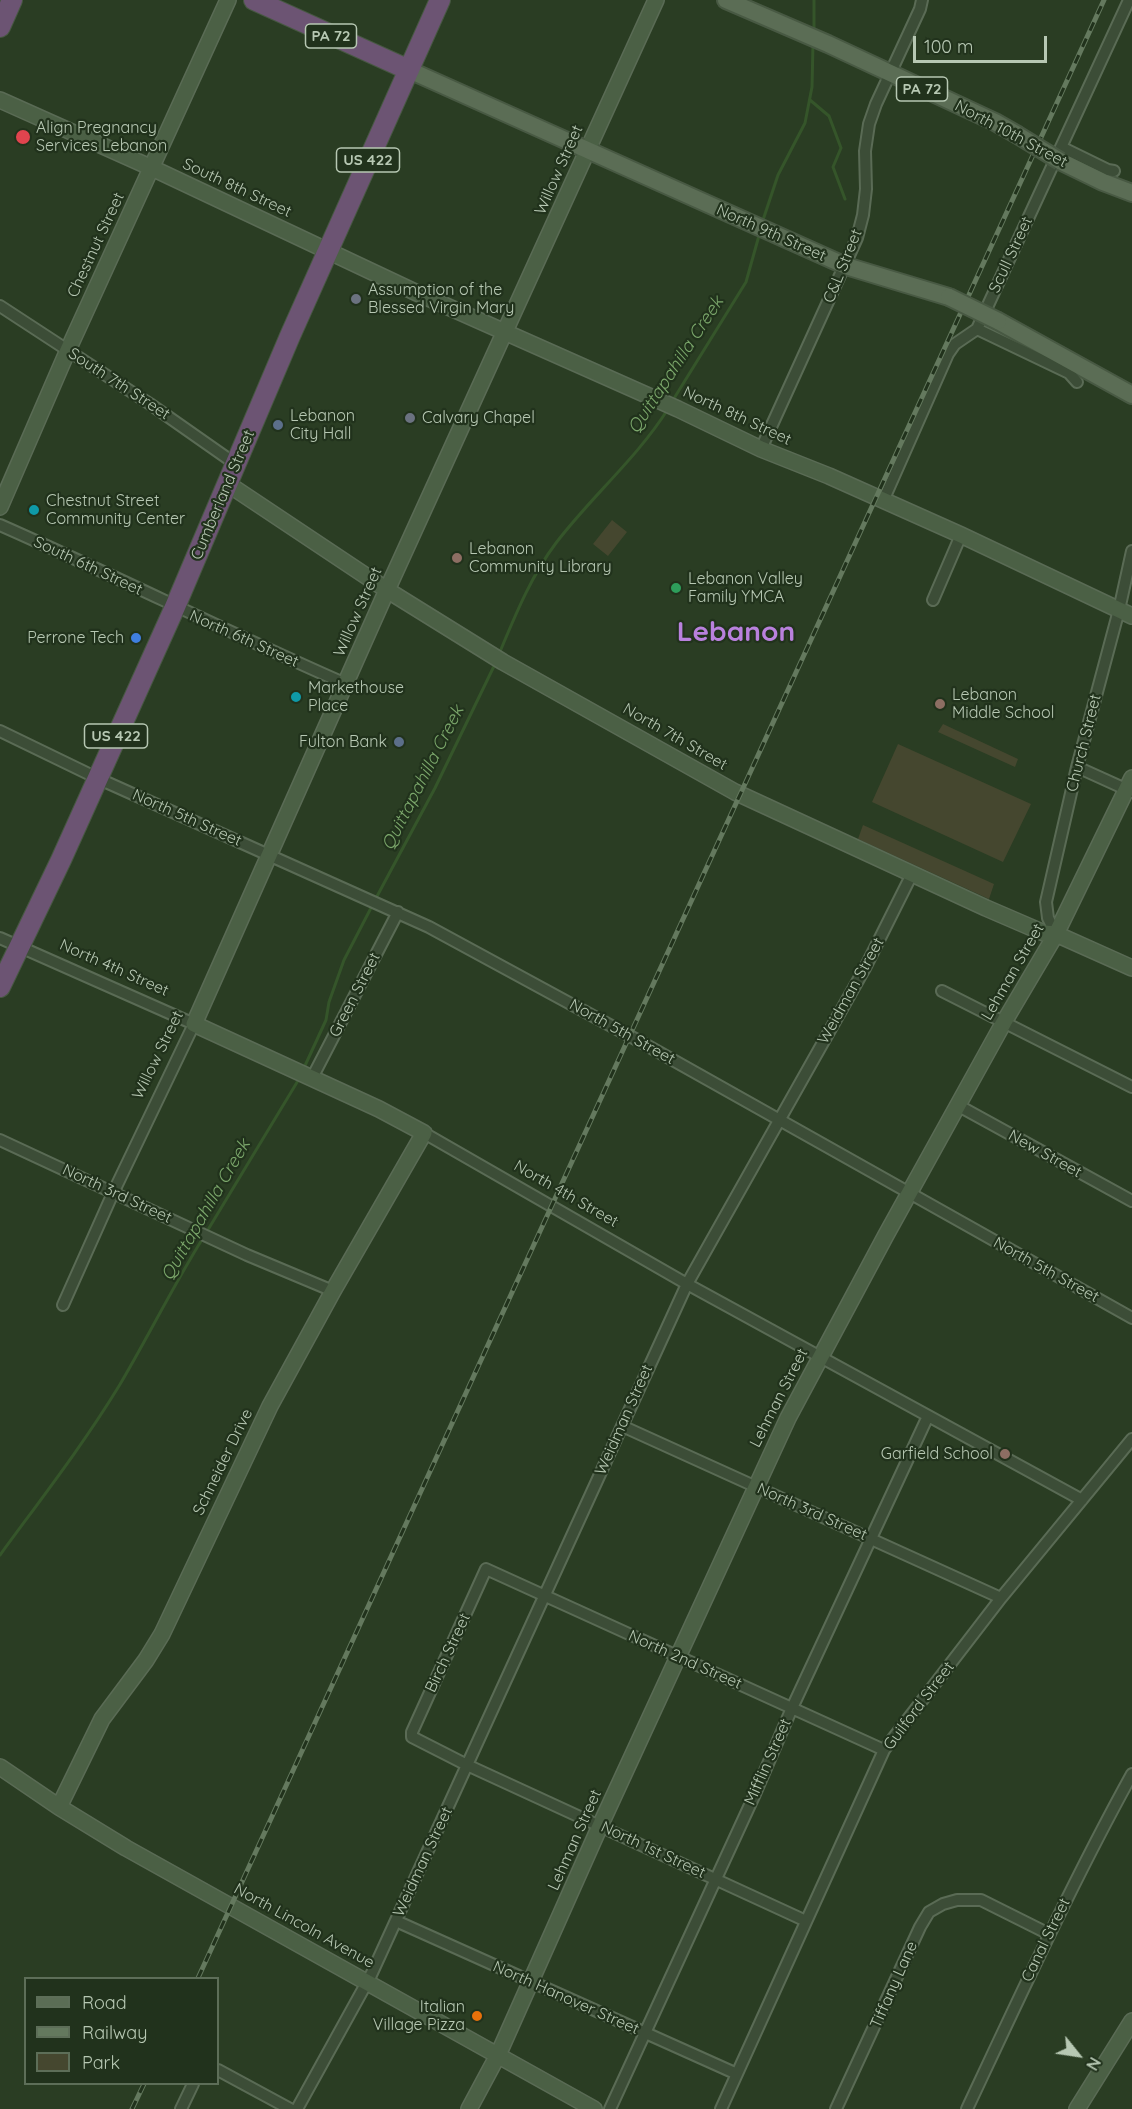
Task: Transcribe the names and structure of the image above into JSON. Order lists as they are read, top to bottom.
{
  "streets": {
    "highway": ["PA 72", "US 422", "Cumberland Street"],
    "main road": ["North 10th Street", "North 9th Street"],
    "street": [
      "Willow Street",
      "South 8th Street",
      "Chestnut Street",
      "Scull Street",
      "C&L Street",
      "South 7th Street",
      "North 8th Street",
      "South 6th Street",
      "North 6th Street",
      "North 7th Street",
      "Church Street",
      "North 5th Street",
      "North 4th Street",
      "Lehman Street",
      "Weidman Street",
      "Green Street",
      "New Street",
      "North 3rd Street",
      "Schneider Drive",
      "Birch Street",
      "North 2nd Street",
      "Guilford Street",
      "Mifflin Street",
      "North 1st Street",
      "North Lincoln Avenue",
      "Canal Street",
      "Tiffany Lane",
      "North Hanover Street"
    ]
  },
  "crossings": [
    ["PA 72", "North 9th Street"],
    ["PA 72", "Cumberland Street"],
    ["North 10th Street", "Scull Street"],
    ["North 10th Street", "C&L Street"],
    ["Willow Street", "North 9th Street"],
    ["Willow Street", "North 8th Street"],
    ["Willow Street", "North 6th Street"],
    ["Willow Street", "North 7th Street"],
    ["Willow Street", "North 5th Street"],
    ["Willow Street", "North 4th Street"],
    ["Willow Street", "North 3rd Street"],
    ["South 8th Street", "Chestnut Street"],
    ["South 8th Street", "North 8th Street"],
    ["South 8th Street", "Cumberland Street"],
    ["North 9th Street", "C&L Street"],
    ["North 9th Street", "Cumberland Street"],
    ["Chestnut Street", "South 7th Street"],
    ["Scull Street", "North 8th Street"],
    ["C&L Street", "North 8th Street"],
    ["South 7th Street", "Cumberland Street"],
    ["North 8th Street", "Cumberland Street"],
    ["North 8th Street", "Church Street"],
    ["Cumberland Street", "South 6th Street"],
    ["Cumberland Street", "North 6th Street"],
    ["Cumberland Street", "North 7th Street"],
    ["Cumberland Street", "North 5th Street"],
    ["Cumberland Street", "North 4th Street"],
    ["South 6th Street", "North 6th Street"],
    ["North 7th Street", "Church Street"],
    ["North 7th Street", "Lehman Street"],
    ["North 7th Street", "Weidman Street"],
    ["Church Street", "Lehman Street"],
    ["North 5th Street", "Lehman Street"],
    ["North 5th Street", "Weidman Street"],
    ["North 5th Street", "Green Street"],
    ["North 4th Street", "Lehman Street"],
    ["North 4th Street", "Weidman Street"],
    ["North 4th Street", "Green Street"],
    ["North 4th Street", "Schneider Drive"],
    ["North 4th Street", "Guilford Street"],
    ["North 4th Street", "Mifflin Street"],
    ["Lehman Street", "New Street"],
    ["Lehman Street", "North 3rd Street"],
    ["Lehman Street", "North 2nd Street"],
    ["Lehman Street", "North 1st Street"],
    ["Lehman Street", "North Lincoln Avenue"],
    ["Lehman Street", "North Hanover Street"],
    ["Weidman Street", "North 3rd Street"],
    ["Weidman Street", "North 2nd Street"],
    ["Weidman Street", "North 1st Street"],
    ["Weidman Street", "North Lincoln Avenue"],
    ["Weidman Street", "North Hanover Street"],
    ["North 3rd Street", "Schneider Drive"],
    ["North 3rd Street", "Guilford Street"],
    ["North 3rd Street", "Mifflin Street"],
    ["Schneider Drive", "North Lincoln Avenue"],
    ["Birch Street", "North 2nd Street"],
    ["Birch Street", "North 1st Street"],
    ["North 2nd Street", "Guilford Street"],
    ["North 2nd Street", "Mifflin Street"],
    ["Guilford Street", "North 1st Street"],
    ["Guilford Street", "North Hanover Street"],
    ["Mifflin Street", "North 1st Street"],
    ["Mifflin Street", "North Hanover Street"],
    ["Canal Street", "Tiffany Lane"]
  ],
  "districts": ["Lebanon"],
  "water": ["Quittapahilla Creek"],
  "places": [
    "Align Pregnancy Services Lebanon",
    "Assumption of the Blessed Virgin Mary",
    "Calvary Chapel",
    "Lebanon City Hall",
    "Chestnut Street Community Center",
    "Lebanon Community Library",
    "Lebanon Valley Family YMCA",
    "Perrone Tech",
    "Markethouse Place",
    "Lebanon Middle School",
    "Fulton Bank",
    "Garfield School",
    "Italian Village Pizza"
  ],
  "legend": ["Road", "Railway", "Park"],
  "scale_bar": "100 m",
  "north": "bottom right"
}
